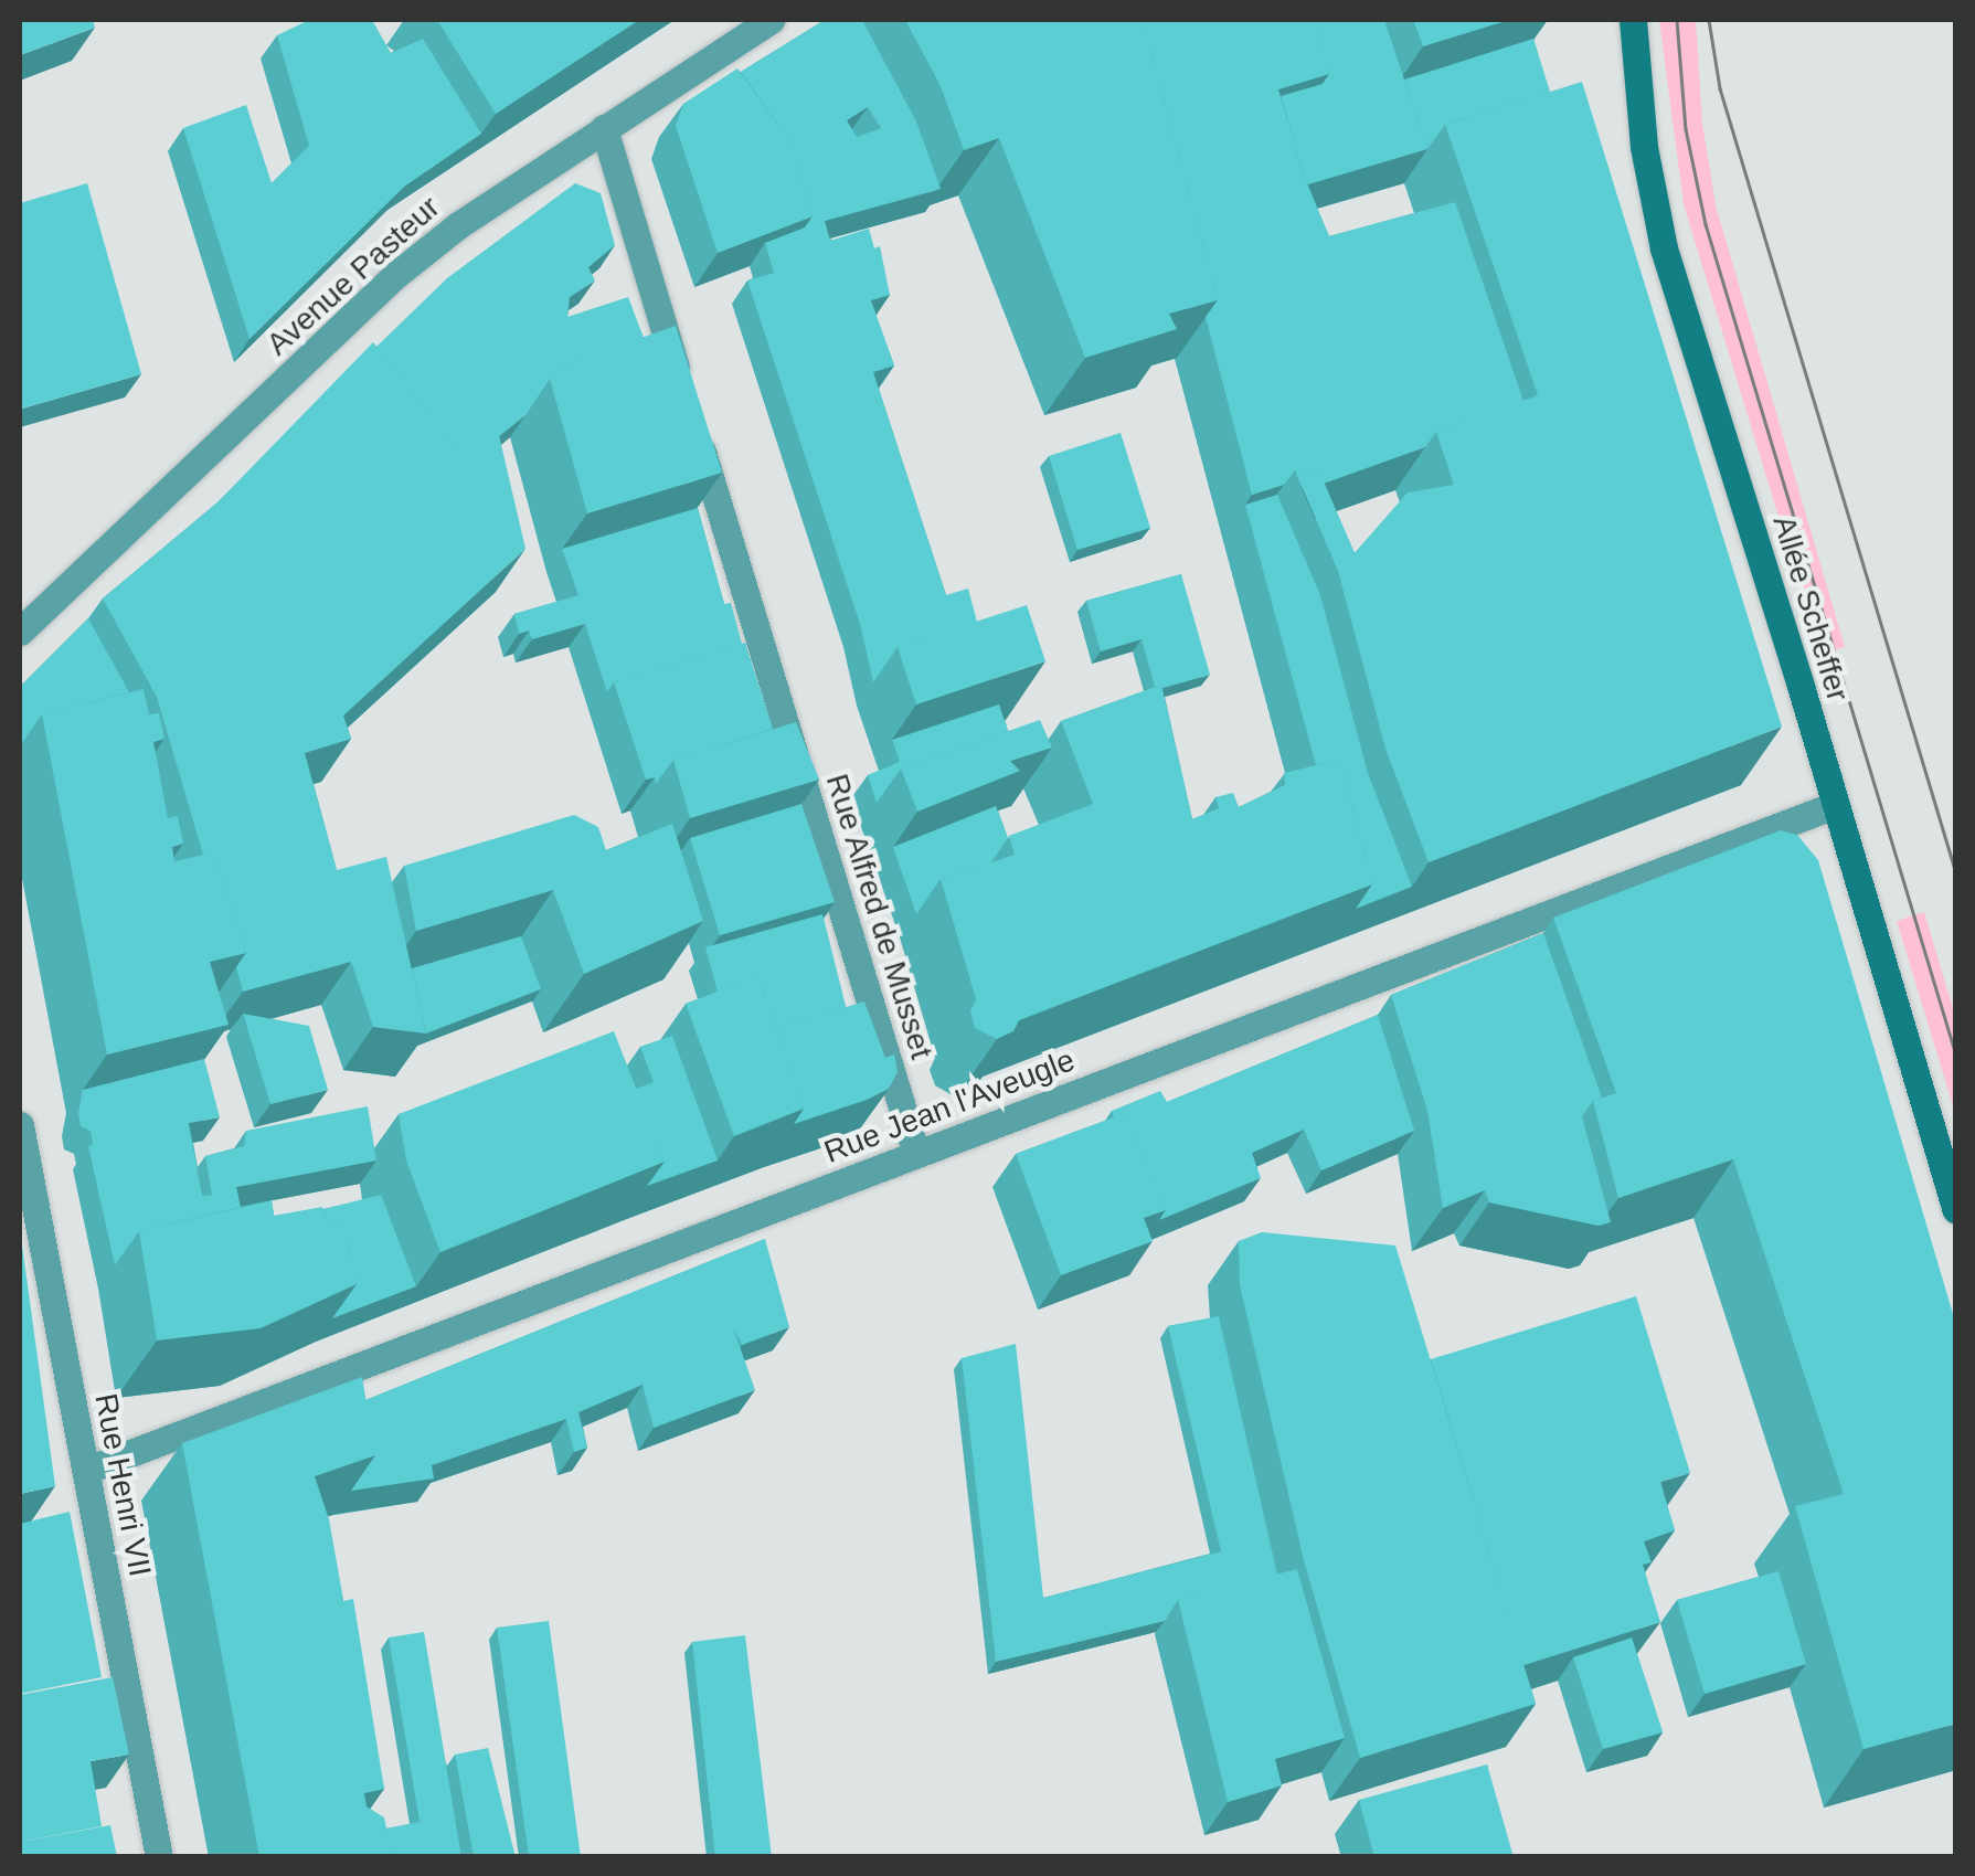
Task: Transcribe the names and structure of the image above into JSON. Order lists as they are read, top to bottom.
{
  "streets": {
    "street": [
      "Avenue Pasteur",
      "Allée Scheffer",
      "Rue Alfred de Musset",
      "Rue Jean l'Aveugle",
      "Rue Henri VII"
    ]
  },
  "crossings": [
    ["Allée Scheffer", "Rue Jean l'Aveugle"],
    ["Rue Alfred de Musset", "Rue Jean l'Aveugle"],
    ["Rue Jean l'Aveugle", "Rue Henri VII"]
  ]
}
